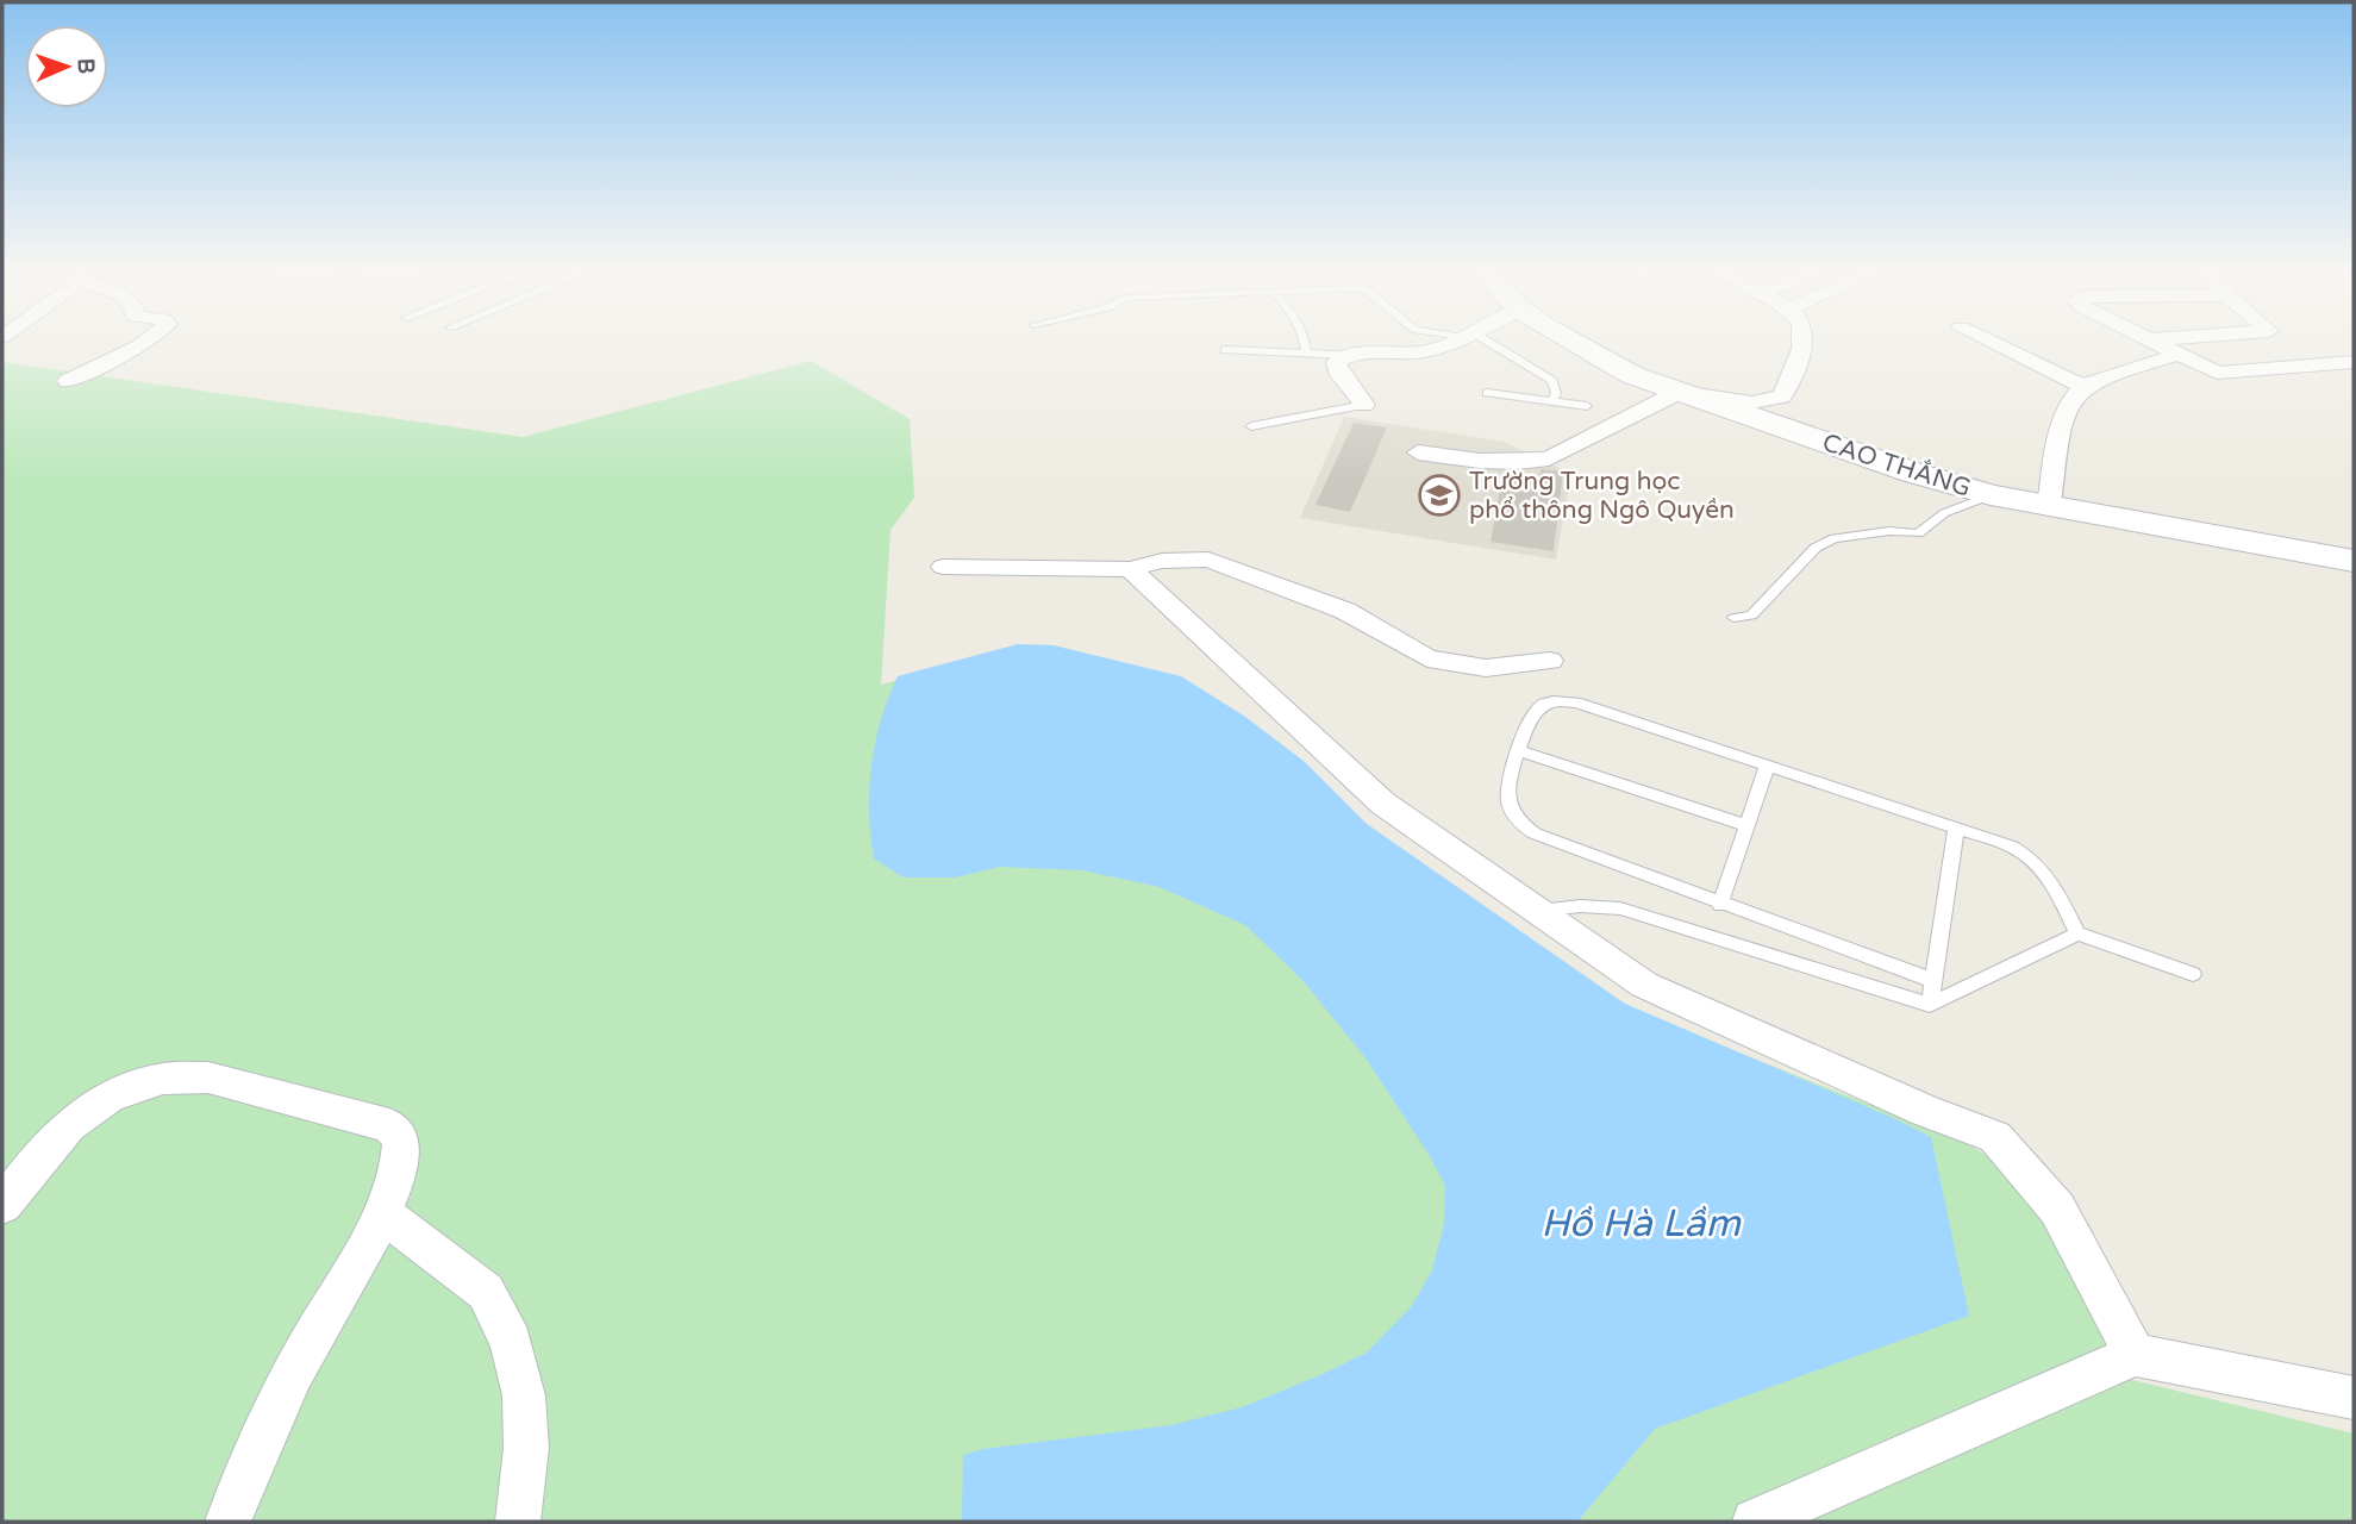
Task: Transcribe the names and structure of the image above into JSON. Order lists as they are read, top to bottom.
{
  "streets": {
    "main road": ["CAO THẮNG"]
  },
  "water": ["Hồ Hà Lầm"],
  "places": {
    "school or university": ["Trường Trung học phổ thông Ngô Quyền"]
  },
  "north": "right"
}
